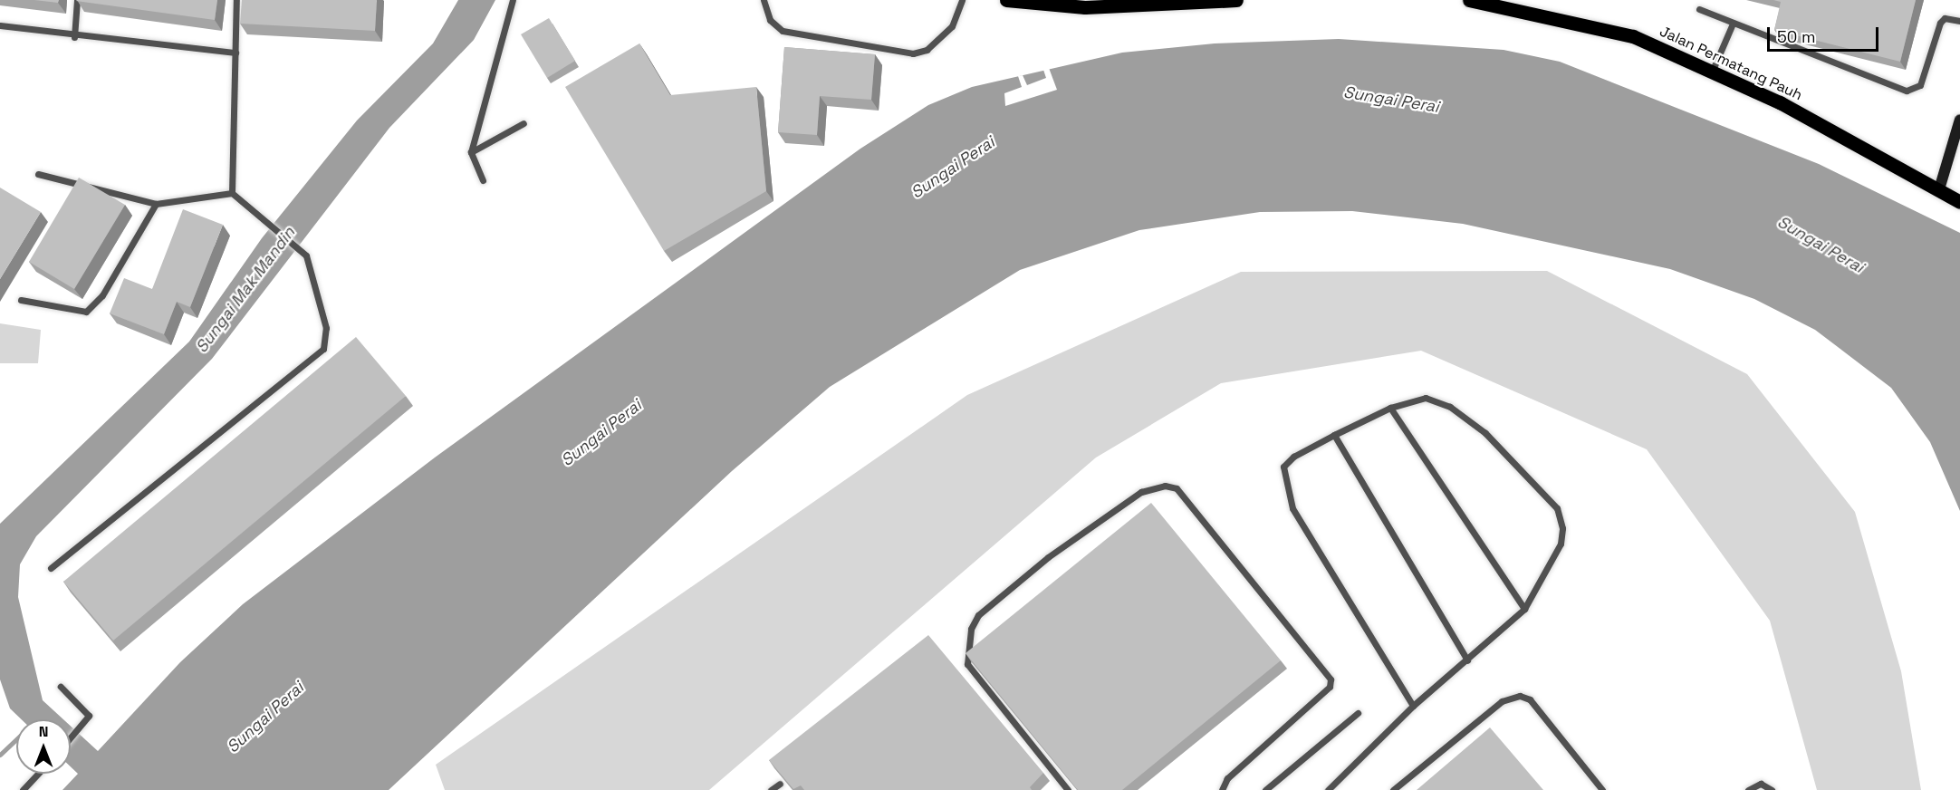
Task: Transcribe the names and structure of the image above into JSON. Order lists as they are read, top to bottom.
{
  "streets": {
    "main road": ["Jalan Permatang Pauh"]
  },
  "water": ["Sungai Perai", "Sungai Mak Mandin"],
  "scale_bar": "50 m",
  "north": "top"
}
